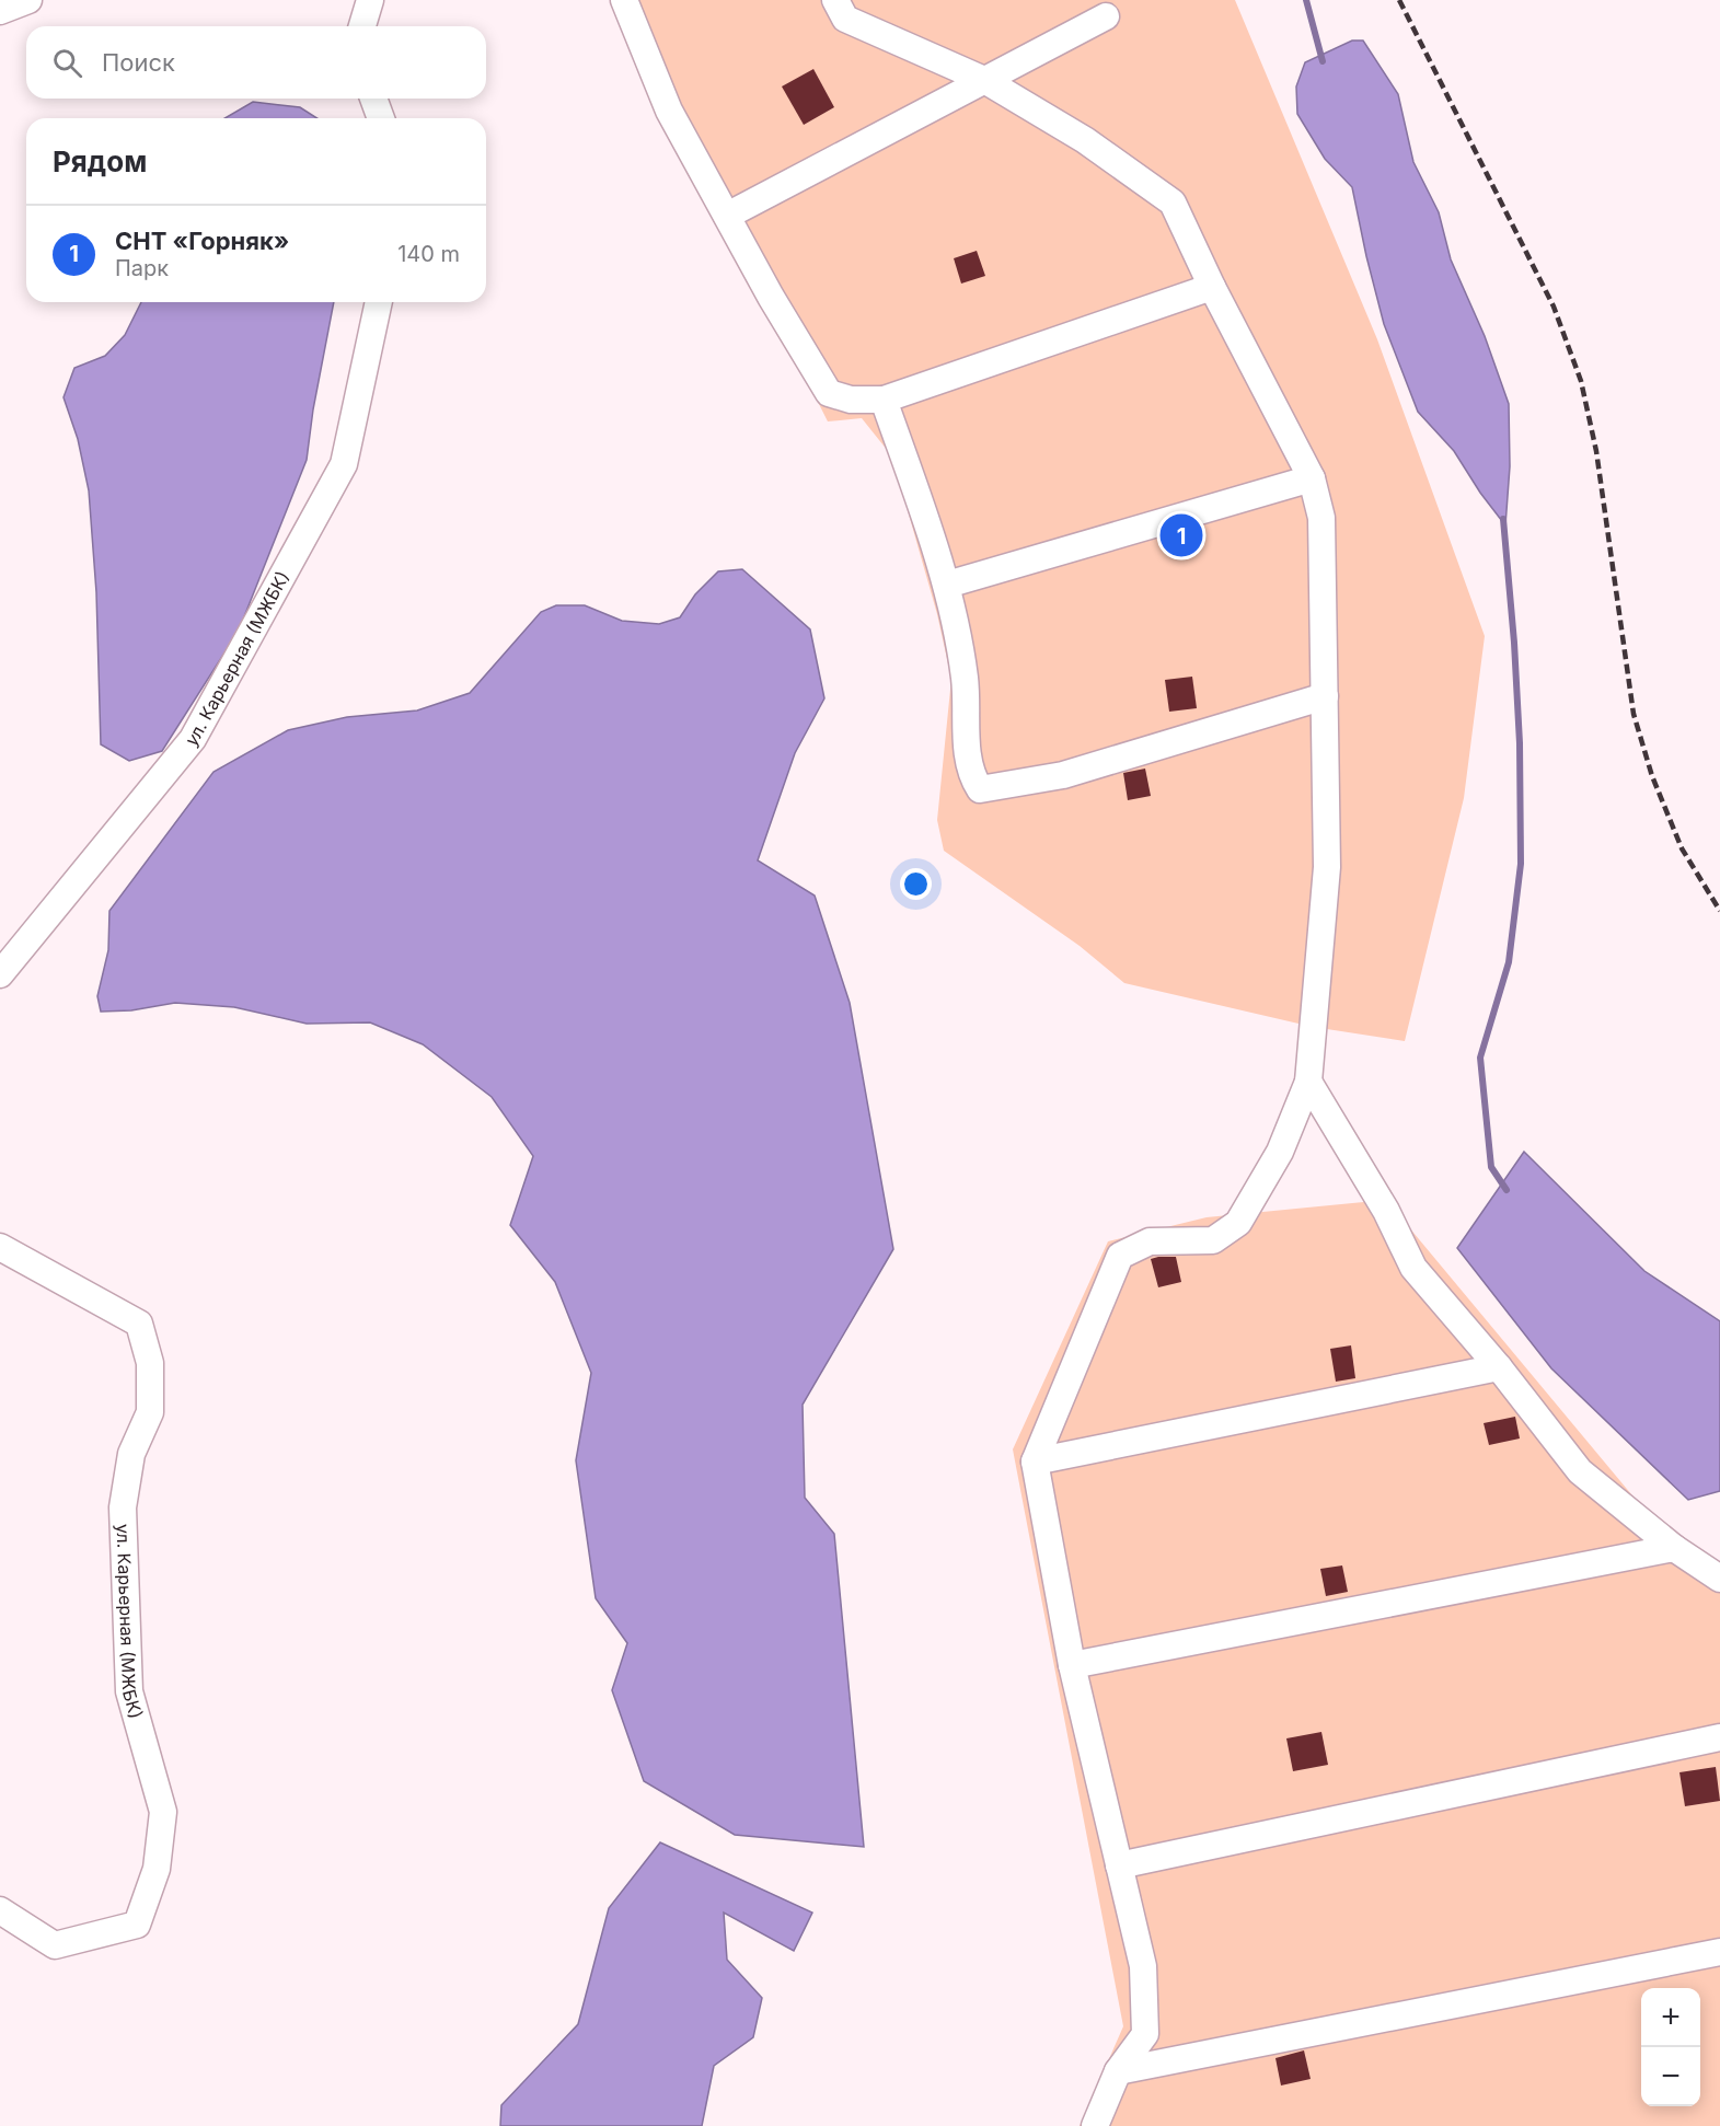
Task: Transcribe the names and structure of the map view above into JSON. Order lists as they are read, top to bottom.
{
  "streets": {
    "street": ["ул. Карьерная (МЖБК)"]
  },
  "page": {
    "search": "Поиск",
    "heading": "Рядом",
    "list": [
      {
        "mark": "1",
        "name": "СНТ «Горняк»",
        "note": "Парк",
        "value": "140 m"
      }
    ],
    "pins": "1",
    "map_buttons": ["+", "−"]
  }
}
